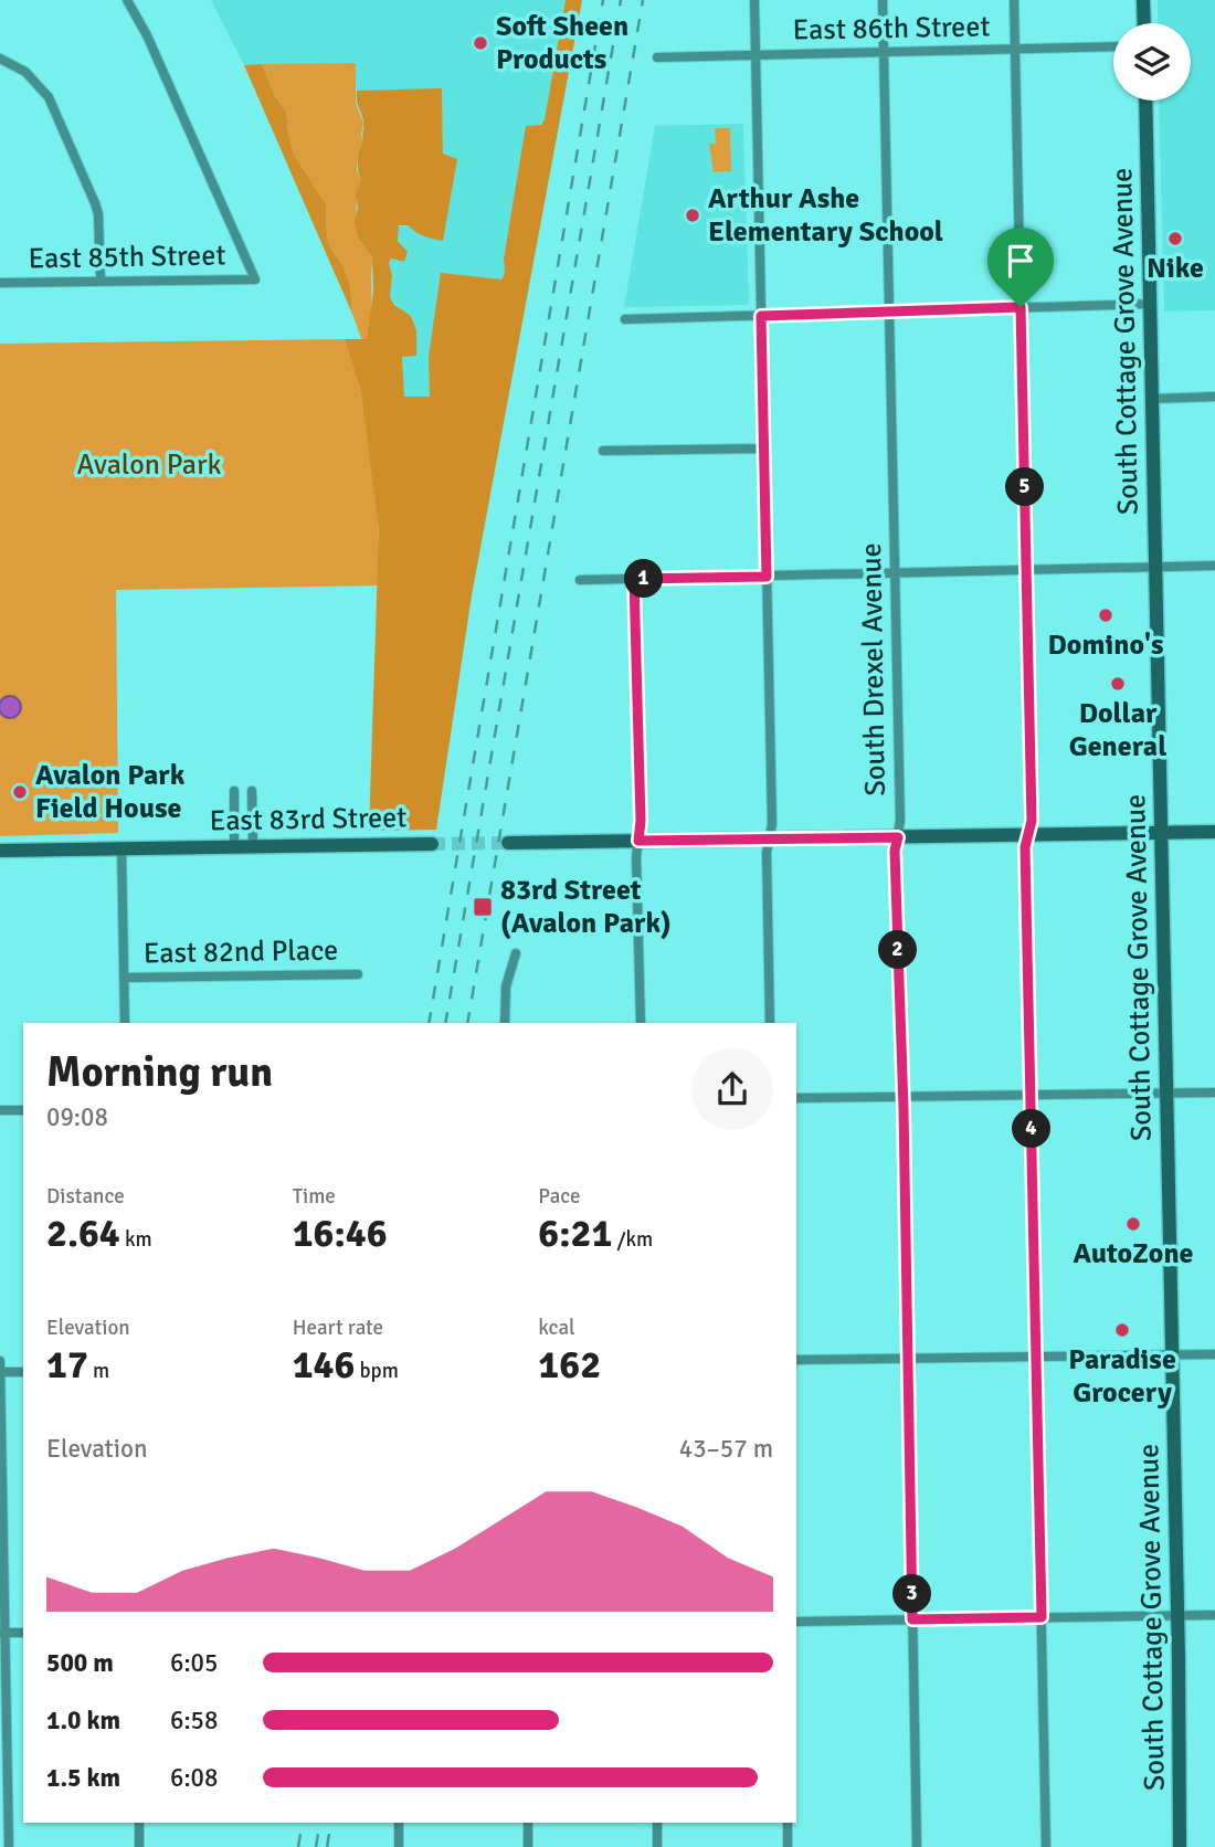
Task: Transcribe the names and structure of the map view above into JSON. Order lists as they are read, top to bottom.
{
  "streets": {
    "main road": ["South Cottage Grove Avenue", "East 83rd Street"],
    "street": [
      "East 86th Street",
      "East 85th Street",
      "South Drexel Avenue",
      "East 82nd Place"
    ]
  },
  "crossings": [
    ["East 86th Street", "South Drexel Avenue"]
  ],
  "parks": ["Avalon Park"],
  "places": {
    "other": [
      "Soft Sheen Products",
      "Arthur Ashe Elementary School",
      "Nike",
      "Domino's",
      "Dollar General",
      "Avalon Park Field House",
      "AutoZone",
      "Paradise Grocery"
    ],
    "transit": ["83rd Street (Avalon Park)"]
  },
  "page": {
    "pins": [
      "5",
      "1",
      "2",
      "4",
      "3"
    ],
    "heading": ["Morning run", "09:08"],
    "stats": [
      ["Distance", "2.64 km"],
      ["Time", "16:46"],
      ["Pace", "6:21 /km"],
      ["Elevation", "17 m"],
      ["Heart rate", "146 bpm"],
      ["kcal", "162"]
    ],
    "chart": ["Elevation", "43–57 m"],
    "list": [
      {
        "name": "500 m",
        "note": "6:05"
      },
      {
        "name": "1.0 km",
        "note": "6:58"
      },
      {
        "name": "1.5 km",
        "note": "6:08"
      }
    ]
  }
}
